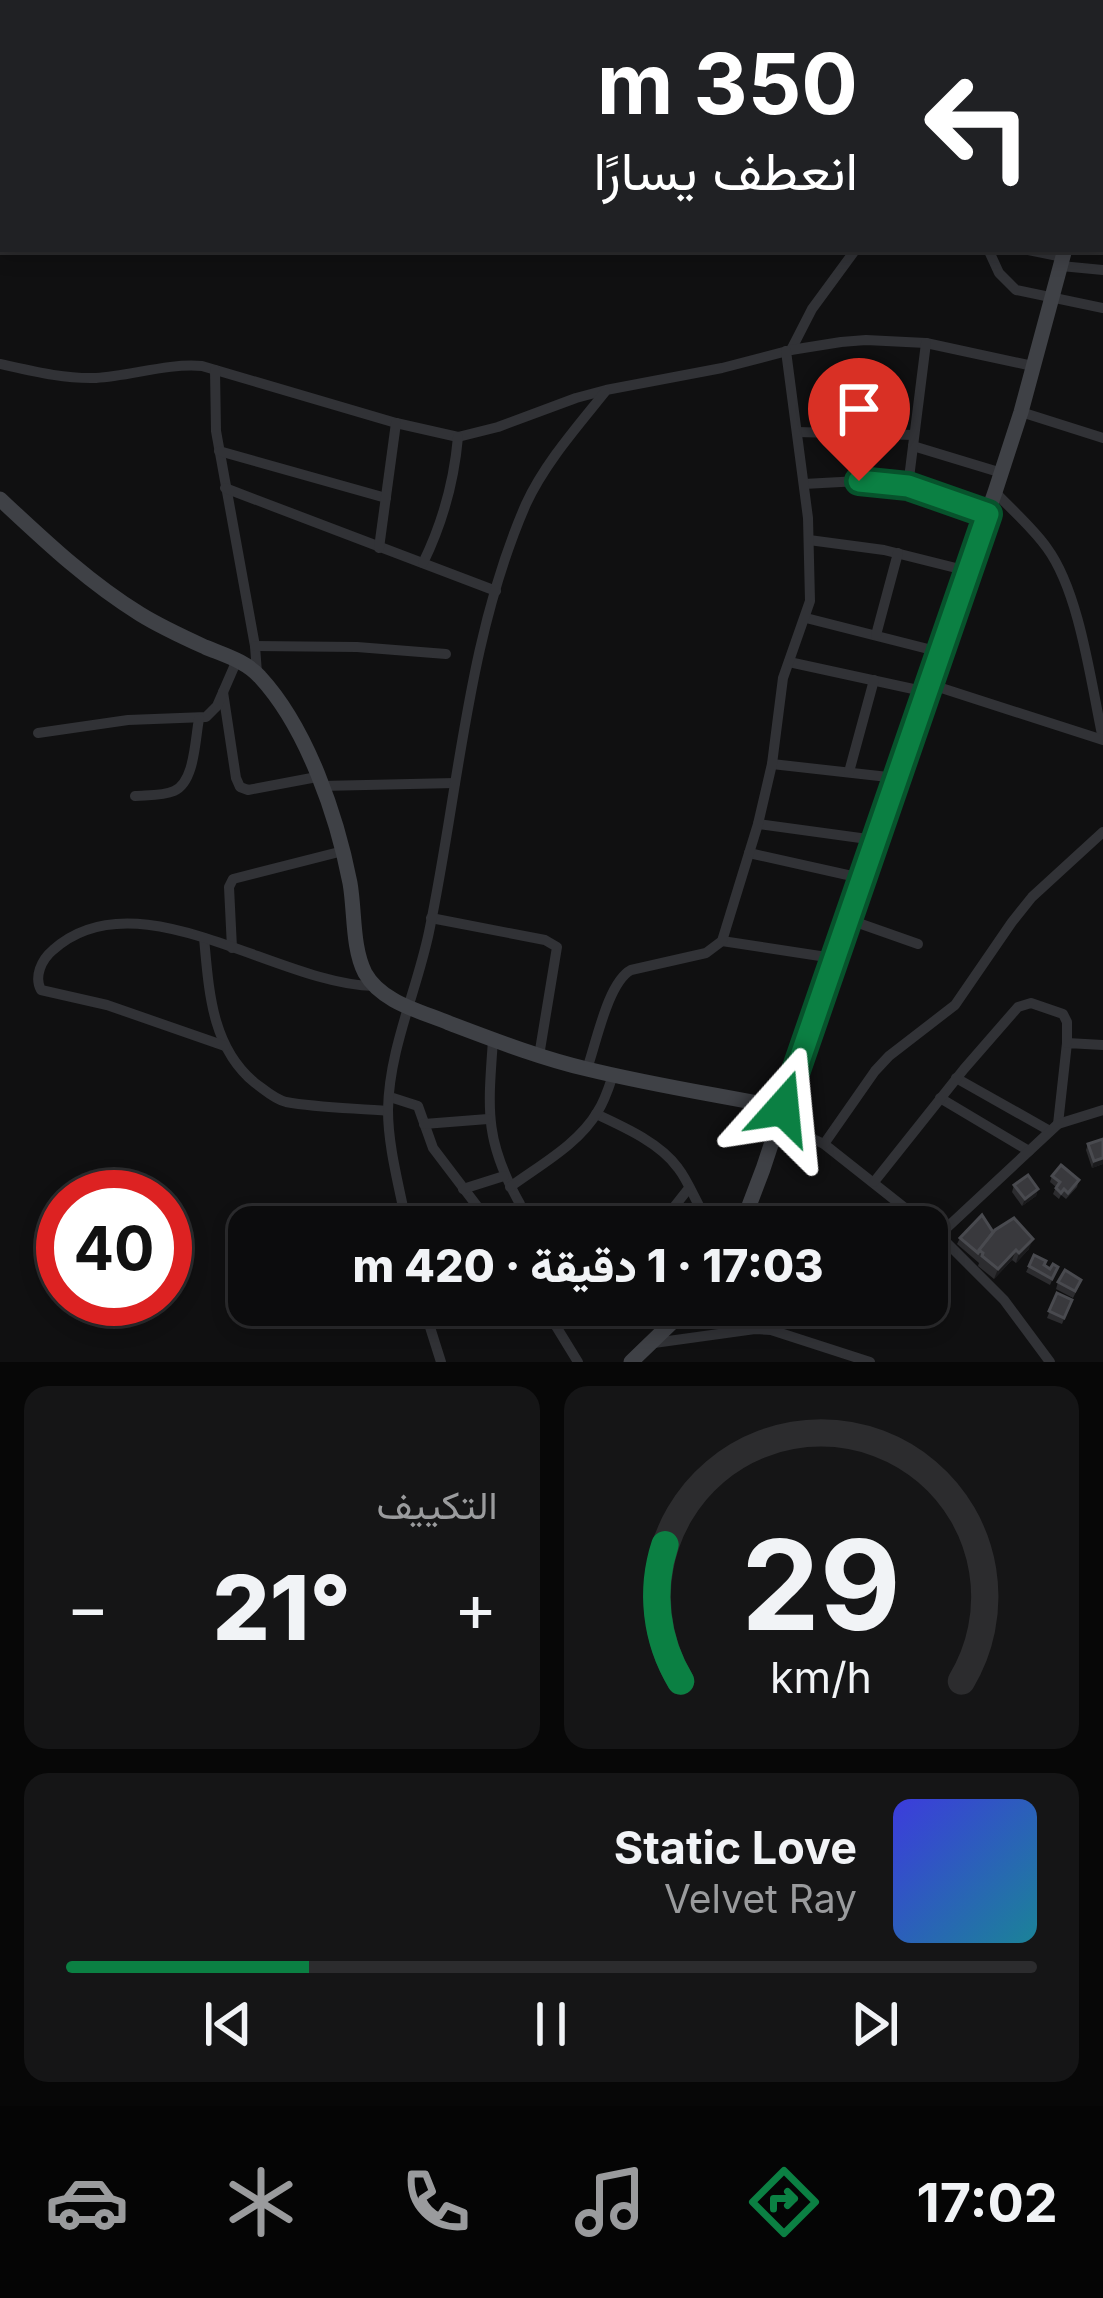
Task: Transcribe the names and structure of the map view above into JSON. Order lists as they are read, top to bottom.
{
  "page": {
    "turn": ["350 m", "انعطف يسارًا"],
    "limit": "40",
    "trip": "17:03 · 1 دقيقة · 420 m",
    "tile": "التكييف",
    "heat": ["−", "21°", "+"],
    "song": ["Static Love", "Velvet Ray"],
    "tabs": "17:02",
    "gauge": ["29", "km/h"]
  }
}
